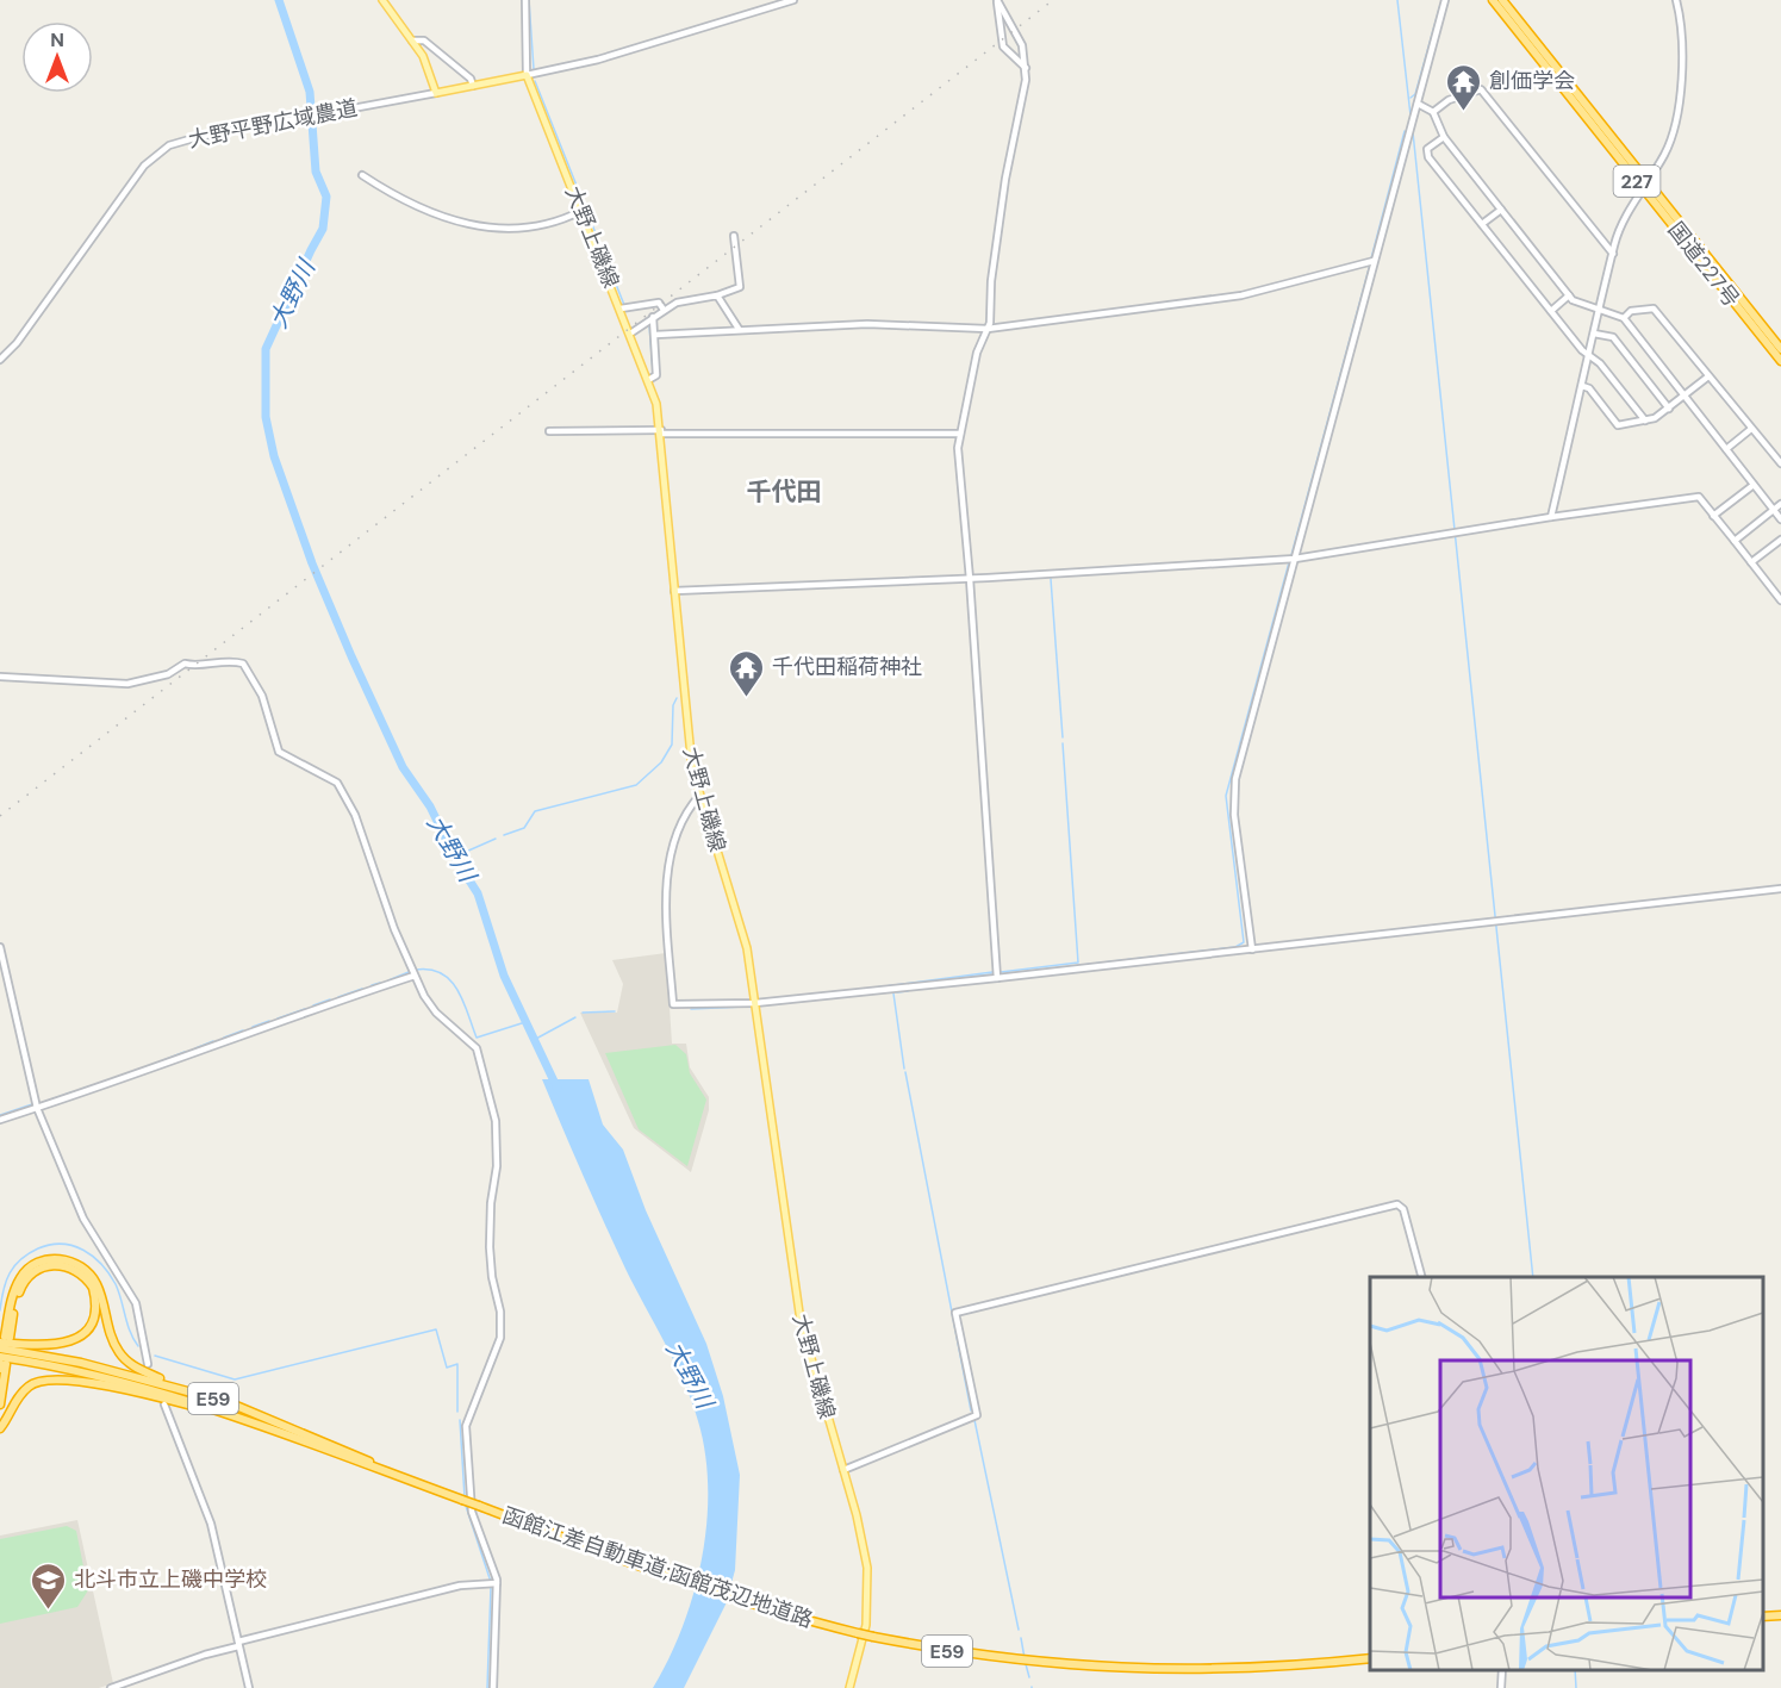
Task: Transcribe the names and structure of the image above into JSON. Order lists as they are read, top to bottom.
{
  "streets": {
    "highway": [
      "227",
      "国道227号",
      "E59",
      "函館江差自動車道;函館茂辺地道路"
    ],
    "main road": ["大野上磯線"],
    "street": ["大野平野広域農道"]
  },
  "districts": ["千代田"],
  "water": ["大野川"],
  "places": {
    "temple": ["創価学会", "千代田稲荷神社"],
    "school or university": ["北斗市立上磯中学校"]
  },
  "north": "top"
}
